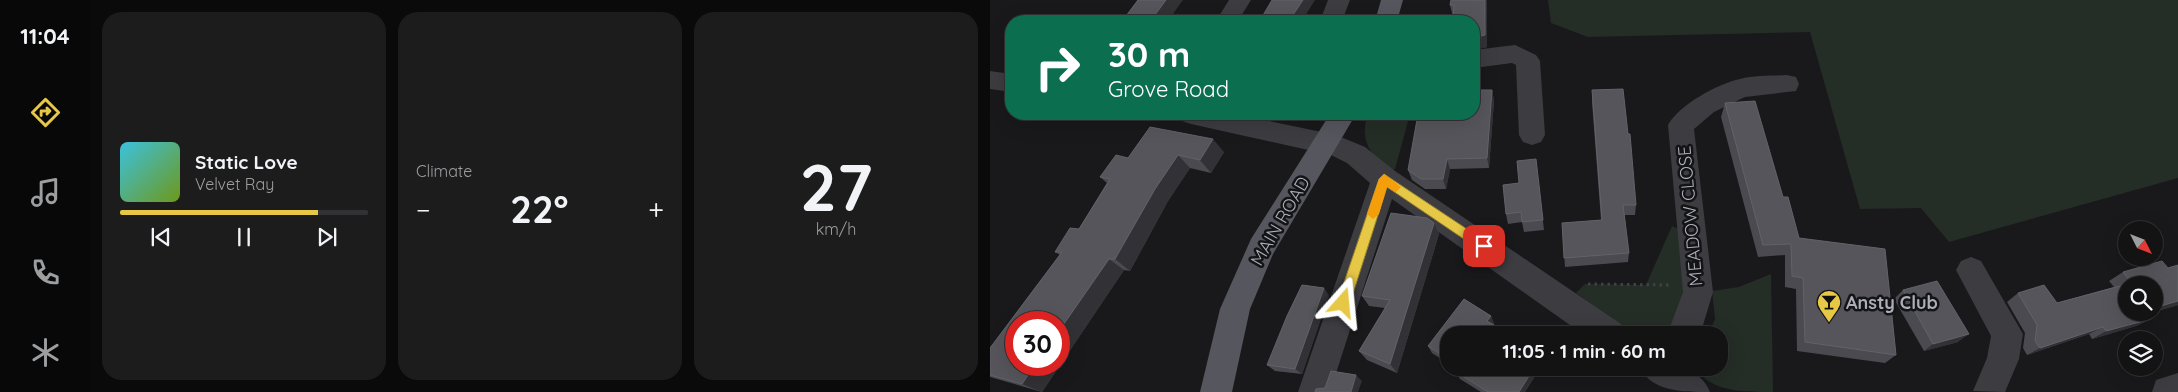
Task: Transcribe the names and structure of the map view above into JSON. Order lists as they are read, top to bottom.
{
  "streets": {
    "main road": ["MAIN ROAD"],
    "street": ["MEADOW CLOSE"]
  },
  "places": {
    "bar": ["Ansty Club"]
  },
  "north": "bottom right",
  "page": {
    "tabs": "11:04",
    "tile": [
      "Climate",
      ["27", "km/h"]
    ],
    "turn": ["30 m", "Grove Road"],
    "song": ["Static Love", "Velvet Ray"],
    "heat": ["−", "22°", "+"],
    "limit": "30",
    "trip": "11:05 · 1 min · 60 m"
  }
}
